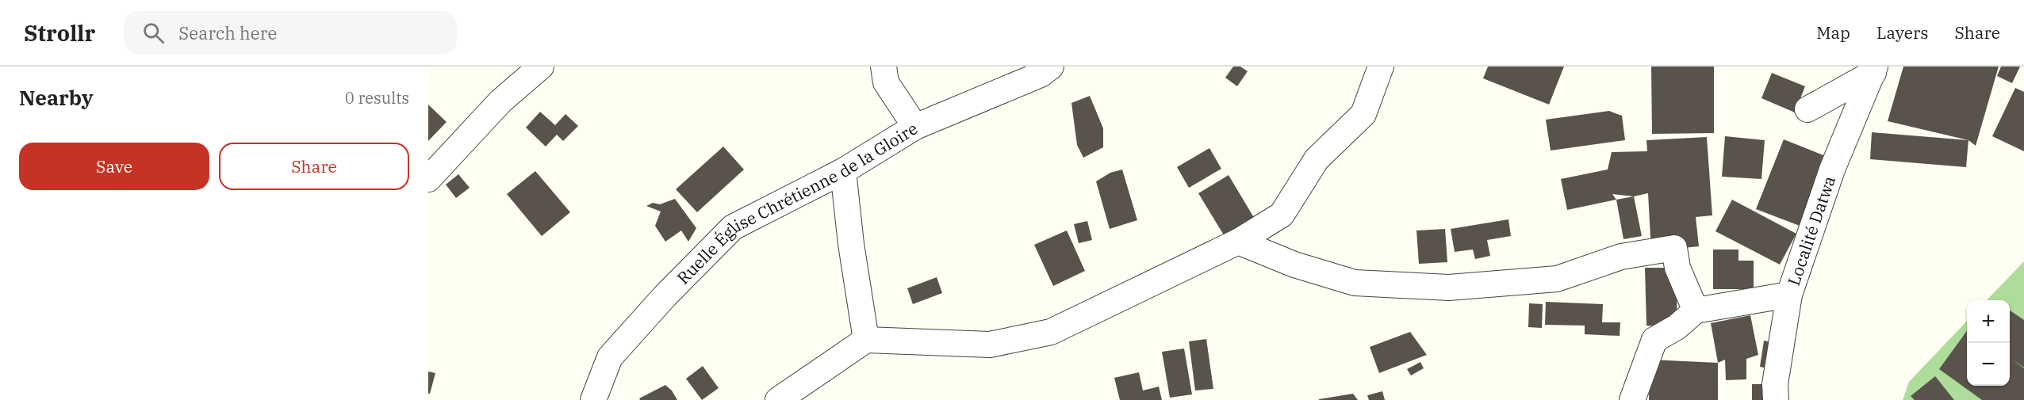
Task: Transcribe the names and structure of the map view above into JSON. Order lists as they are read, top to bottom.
{
  "streets": {
    "street": ["Ruelle Église Chrétienne de la Gloire", "Localité Datwa"]
  },
  "page": {
    "header": "Strollr",
    "search": "Search here",
    "nav": ["Map", "Layers", "Share"],
    "heading": ["Nearby", "0 results"],
    "buttons": ["Save", "Share"],
    "map_buttons": ["+", "−"]
  }
}
